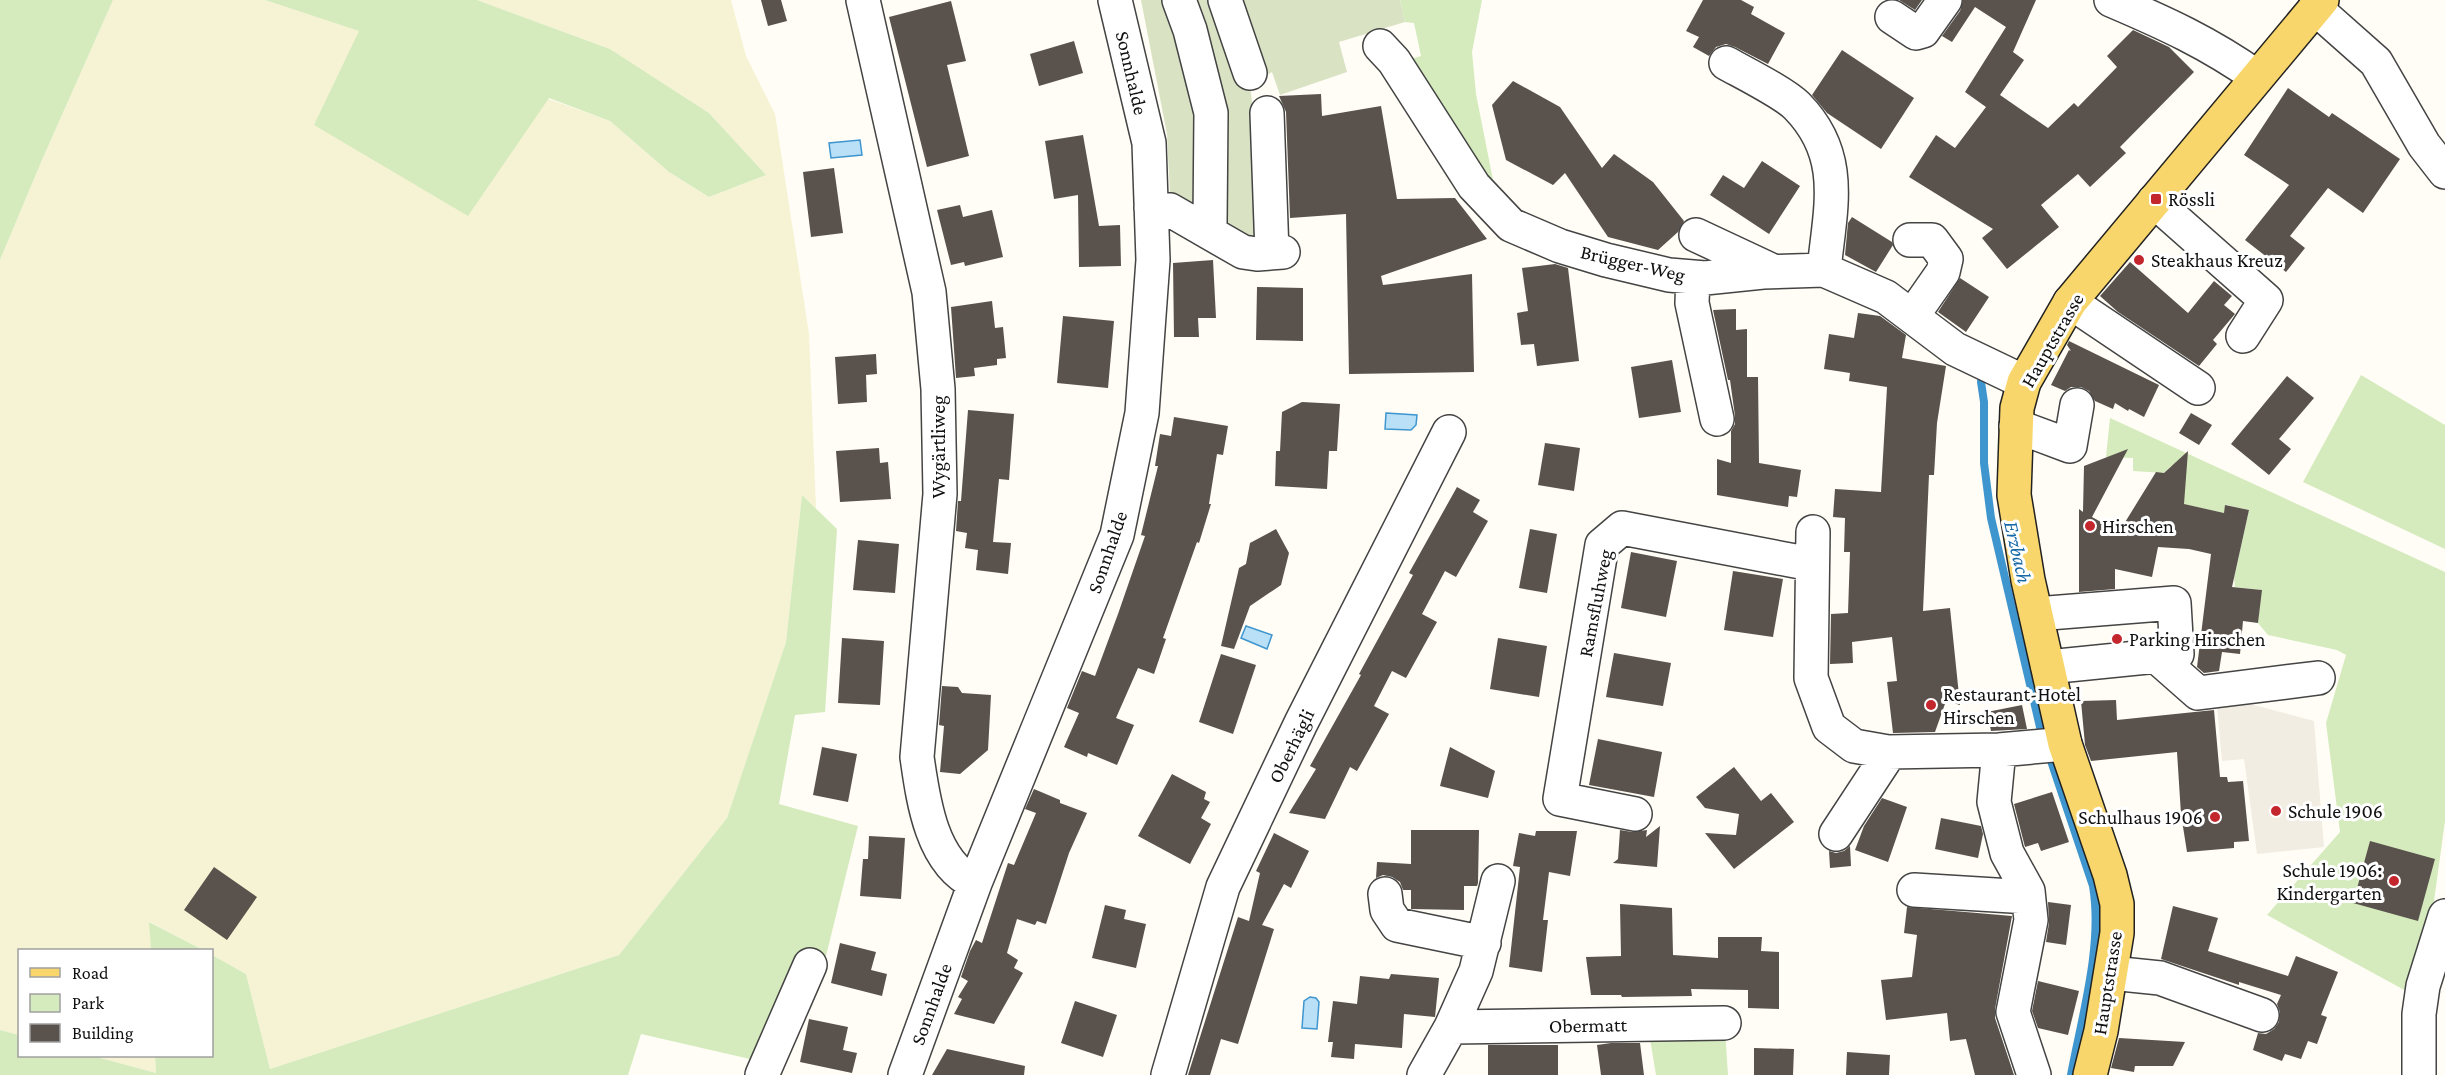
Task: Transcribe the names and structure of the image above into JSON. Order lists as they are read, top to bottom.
{
  "streets": {
    "main road": ["Hauptstrasse"],
    "street": [
      "Sonnhalde",
      "Brügger-Weg",
      "Wygärtliweg",
      "Ramsfluhweg",
      "Oberhägli",
      "Obermatt"
    ]
  },
  "crossings": [
    ["Sonnhalde", "Wygärtliweg"],
    ["Brügger-Weg", "Hauptstrasse"]
  ],
  "water": ["Erzbach"],
  "places": {
    "transit": ["Rössli"],
    "other": [
      "Steakhaus Kreuz",
      "Hirschen",
      "Parking Hirschen",
      "Restaurant-Hotel Hirschen",
      "Schule 1906",
      "Schulhaus 1906",
      "Schule 1906: Kindergarten"
    ]
  },
  "legend": ["Road", "Park", "Building"]
}
